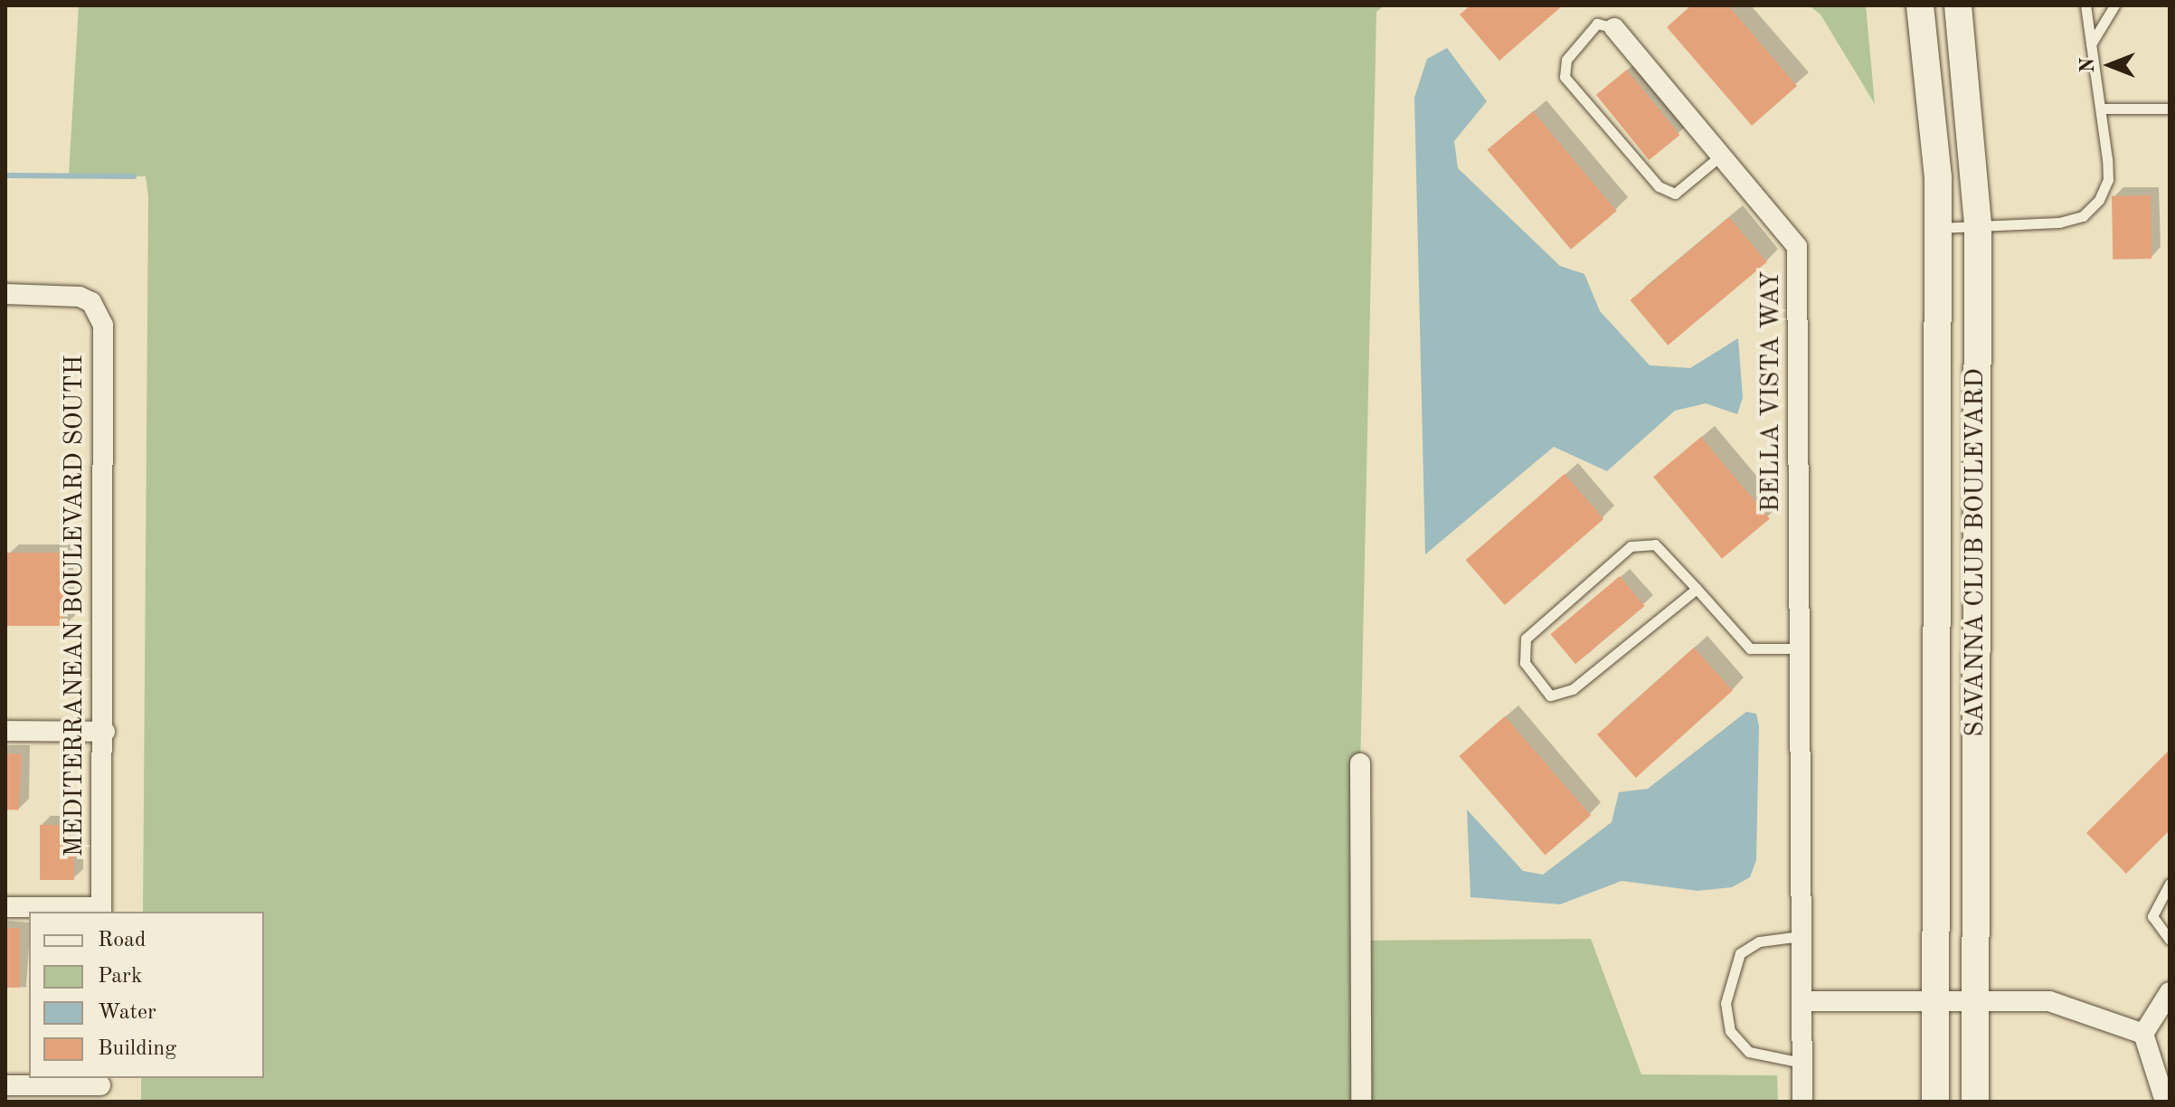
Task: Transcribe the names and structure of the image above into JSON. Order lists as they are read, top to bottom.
{
  "streets": {
    "street": ["BELLA VISTA WAY", "SAVANNA CLUB BOULEVARD", "MEDITERRANEAN BOULEVARD SOUTH"]
  },
  "legend": [
    "Road",
    "Park",
    "Water",
    "Building"
  ],
  "north": "left"
}
